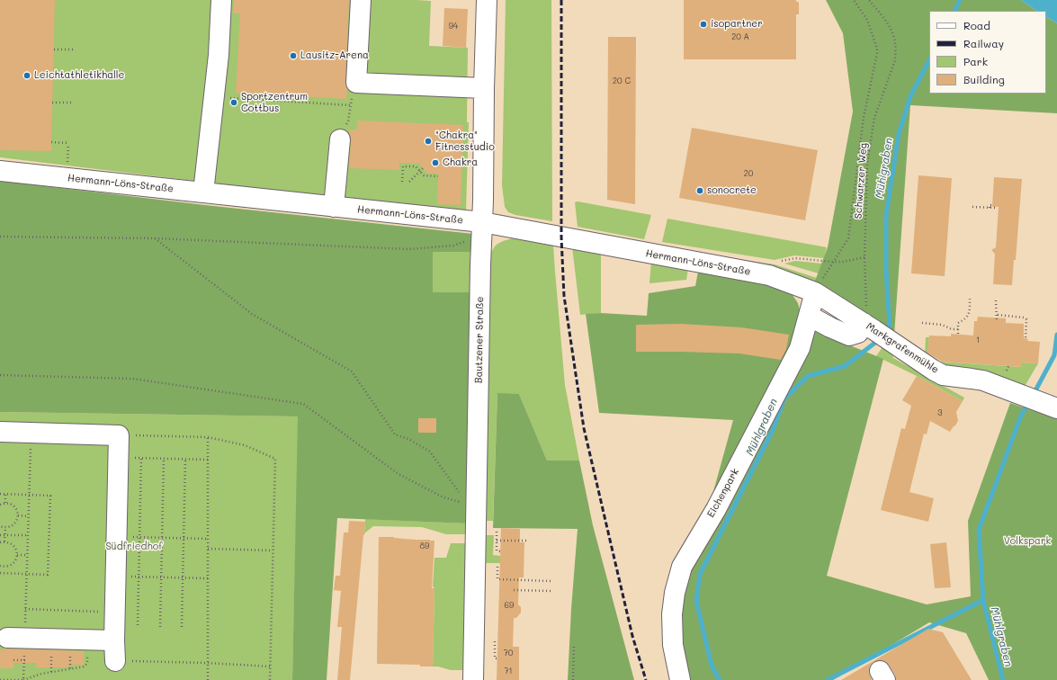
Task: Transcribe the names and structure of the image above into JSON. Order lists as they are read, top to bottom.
{
  "streets": {
    "street": [
      "Hermann-Löns-Straße",
      "Bautzener Straße",
      "Markgrafenmühle",
      "Eichenpark"
    ],
    "path": ["Schwarzer Weg"]
  },
  "crossings": [
    ["Schwarzer Weg", "Markgrafenmühle"],
    ["Hermann-Löns-Straße", "Bautzener Straße"],
    ["Hermann-Löns-Straße", "Markgrafenmühle"],
    ["Hermann-Löns-Straße", "Eichenpark"],
    ["Markgrafenmühle", "Eichenpark"]
  ],
  "water": ["Mühlgraben"],
  "parks": ["Volkspark", "Südfriedhof"],
  "places": [
    "isopartner",
    "Lausitz-Arena",
    "Leichtathletikhalle",
    "Sportzentrum Cottbus",
    "\"Chakra\" Fitnesstudio",
    "Chakra",
    "sonocrete"
  ],
  "house_numbers": [
    "94",
    "20 A",
    "20 C",
    "20",
    "1",
    "3",
    "89",
    "69",
    "70",
    "71"
  ],
  "legend": [
    "Road",
    "Railway",
    "Park",
    "Building"
  ]
}
